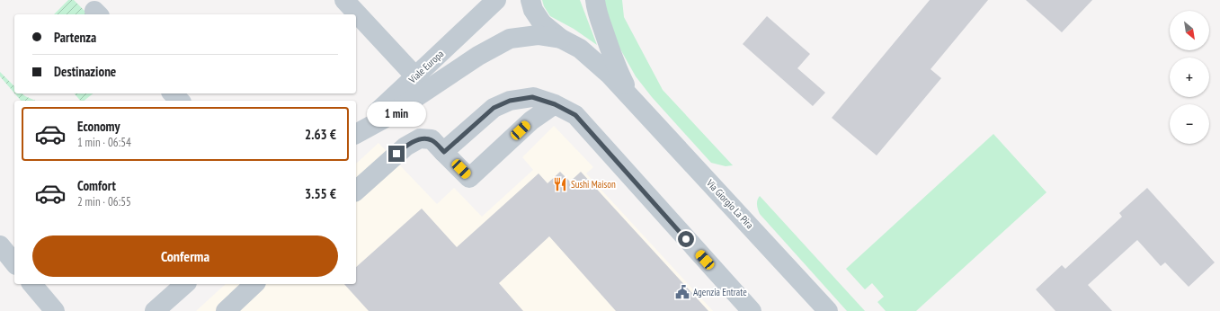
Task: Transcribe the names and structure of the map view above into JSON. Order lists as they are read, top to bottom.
{
  "streets": {
    "street": ["Viale Europa", "Via Giorgio La Pira"]
  },
  "places": {
    "restaurant": ["Sushi Maison"],
    "public building": ["Agenzia Entrate"]
  },
  "north": "bottom right",
  "page": {
    "map_buttons": ["+", "−"],
    "banner": ["Partenza", "Destinazione"],
    "bubble": "1 min",
    "list": [
      {
        "name": "Economy",
        "note": "1 min · 06:54",
        "value": "2.63 €"
      },
      {
        "name": "Comfort",
        "note": "2 min · 06:55",
        "value": "3.55 €"
      }
    ],
    "buttons": "Conferma"
  }
}
